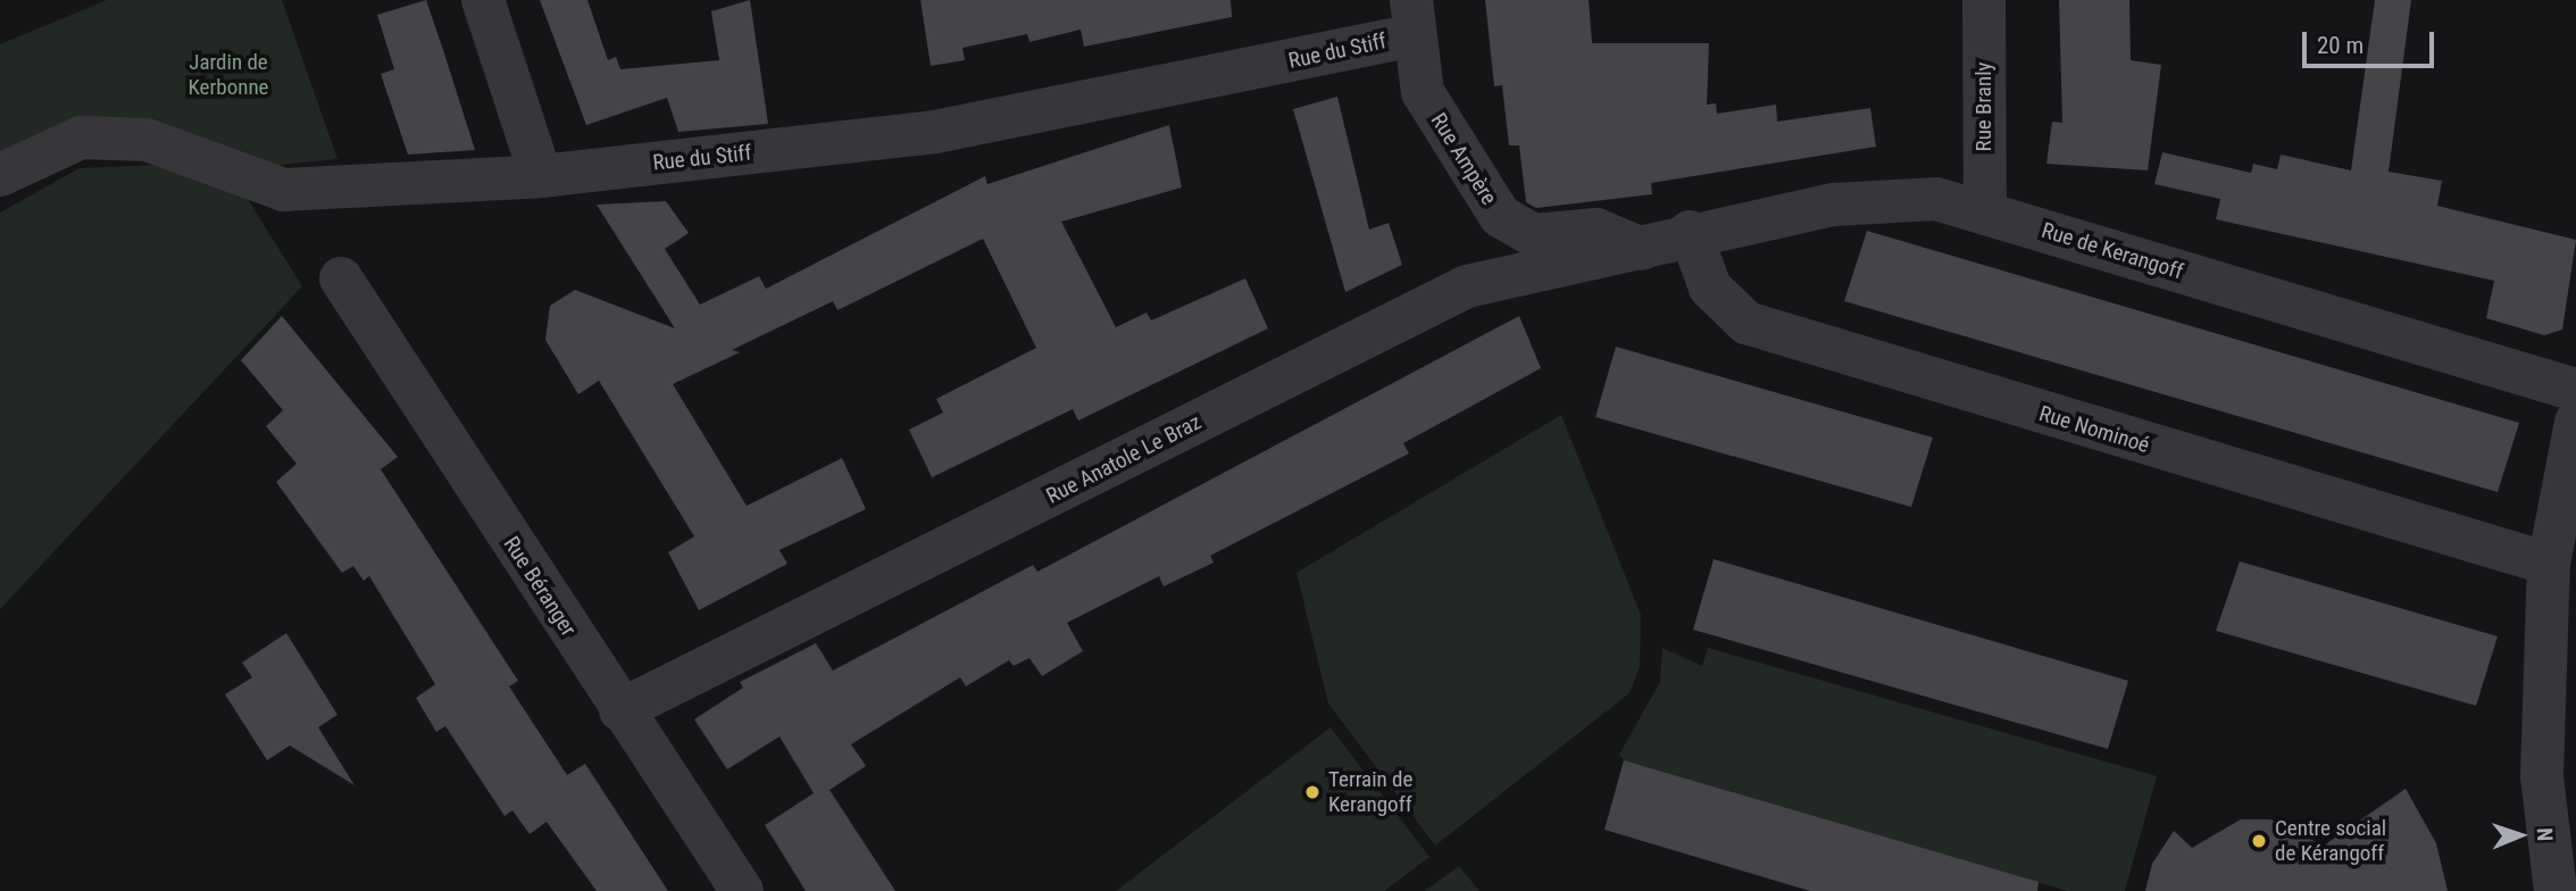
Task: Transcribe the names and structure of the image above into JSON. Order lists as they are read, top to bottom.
{
  "streets": {
    "street": [
      "Rue du Stiff",
      "Rue Branly",
      "Rue Ampère",
      "Rue de Kerangoff",
      "Rue Nominoé",
      "Rue Anatole Le Braz",
      "Rue Béranger"
    ]
  },
  "crossings": [
    ["Rue du Stiff", "Rue Ampère"],
    ["Rue Branly", "Rue de Kerangoff"],
    ["Rue Ampère", "Rue de Kerangoff"],
    ["Rue Ampère", "Rue Anatole Le Braz"],
    ["Rue de Kerangoff", "Rue Nominoé"],
    ["Rue de Kerangoff", "Rue Anatole Le Braz"],
    ["Rue Anatole Le Braz", "Rue Béranger"]
  ],
  "parks": ["Jardin de Kerbonne"],
  "places": ["Terrain de Kerangoff", "Centre social de Kérangoff"],
  "scale_bar": "20 m",
  "north": "right"
}
